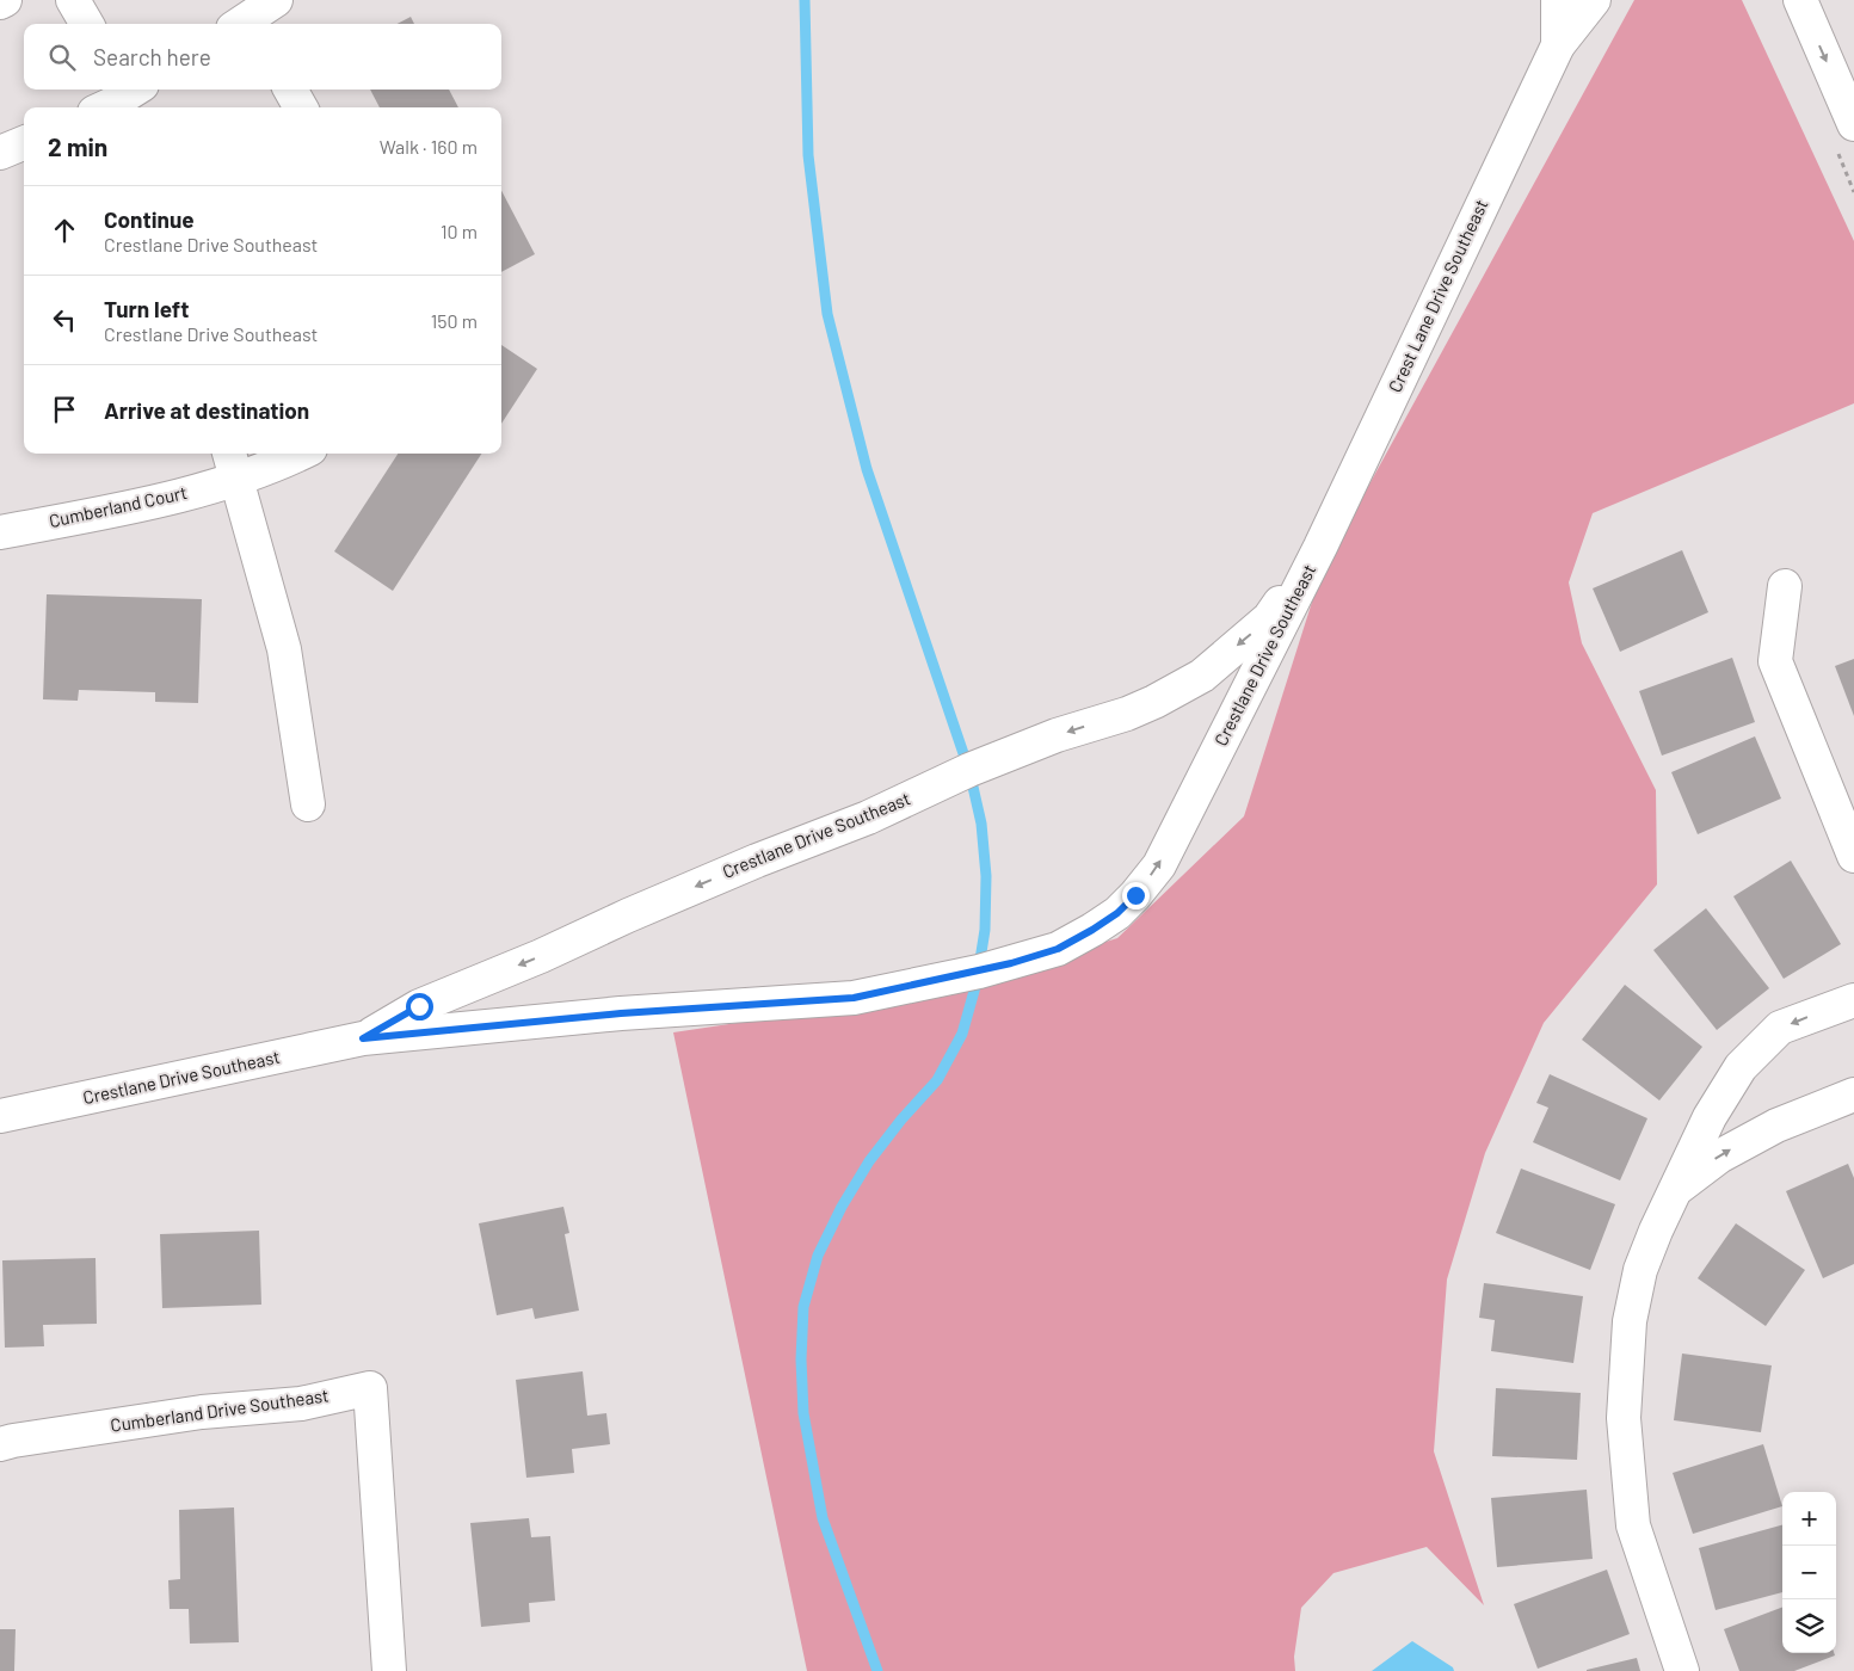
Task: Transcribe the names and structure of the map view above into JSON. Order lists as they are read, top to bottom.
{
  "streets": {
    "street": [
      "Crest Lane Drive Southeast",
      "Cumberland Court",
      "Crestlane Drive Southeast",
      "Cumberland Drive Southeast"
    ]
  },
  "crossings": [
    ["Crest Lane Drive Southeast", "Crestlane Drive Southeast"]
  ],
  "page": {
    "search": "Search here",
    "heading": ["2 min", "Walk · 160 m"],
    "list": [
      ["Continue", "Crestlane Drive Southeast", "10 m"],
      ["Turn left", "Crestlane Drive Southeast", "150 m"],
      "Arrive at destination"
    ],
    "map_buttons": ["+", "−"]
  }
}
